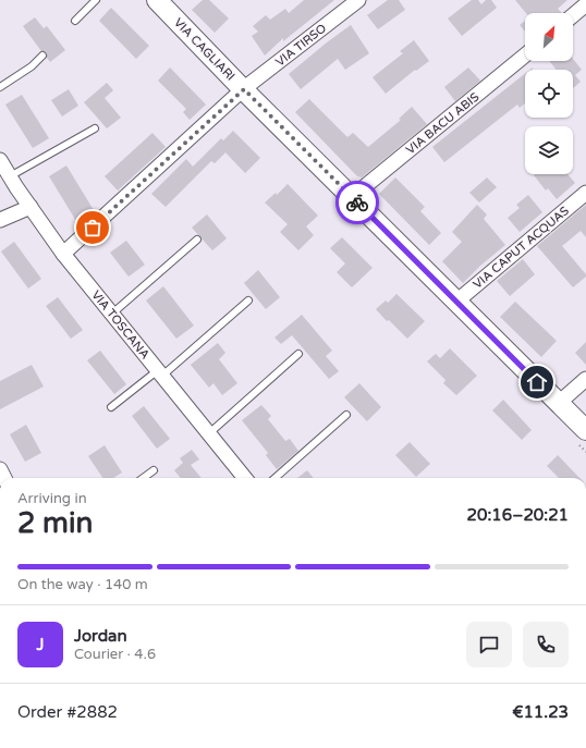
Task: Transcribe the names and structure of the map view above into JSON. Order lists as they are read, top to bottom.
{
  "streets": {
    "street": [
      "VIA TIRSO",
      "VIA CAGLIARI",
      "VIA BACU ABIS",
      "VIA CAPUT ACQUAS",
      "VIA TOSCANA"
    ]
  },
  "crossings": [
    ["VIA TIRSO", "VIA CAGLIARI"],
    ["VIA TIRSO", "VIA TOSCANA"],
    ["VIA CAGLIARI", "VIA BACU ABIS"],
    ["VIA CAGLIARI", "VIA CAPUT ACQUAS"]
  ],
  "north": "top right",
  "page": {
    "heading": ["2 min", "Arriving in", "20:16–20:21"],
    "panel": [
      "Jordan",
      "Courier · 4.6",
      "Order #2882",
      "€11.23"
    ],
    "bar": "On the way · 140 m",
    "round": "J"
  }
}
